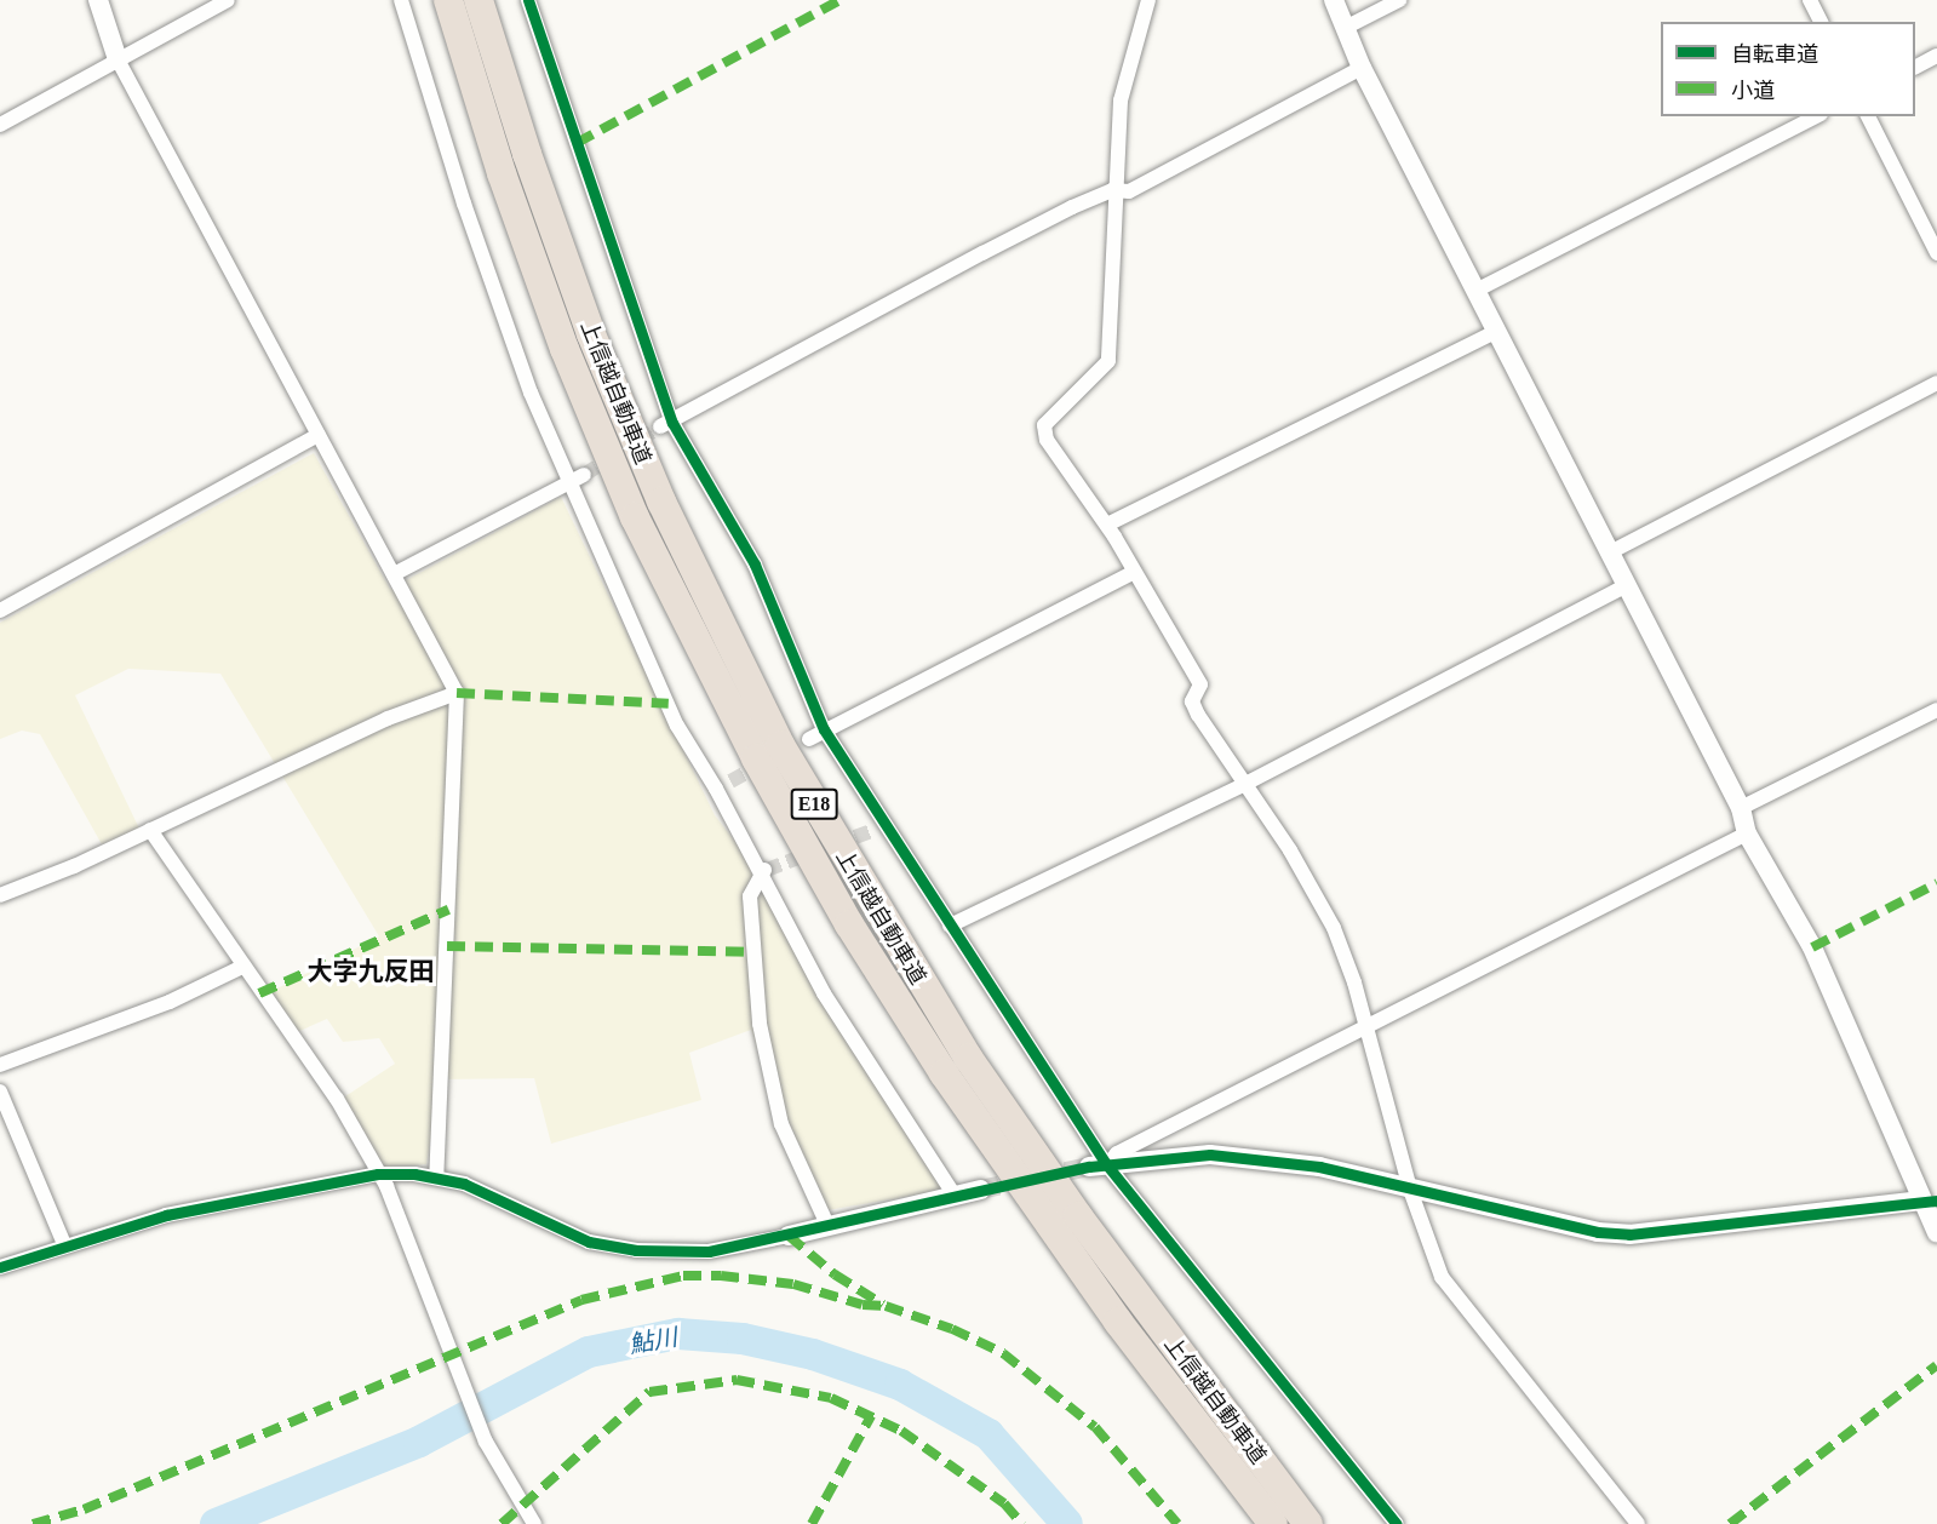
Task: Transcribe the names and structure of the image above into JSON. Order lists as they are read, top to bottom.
{
  "streets": {
    "highway": ["上信越自動車道", "E18"]
  },
  "districts": ["大字九反田"],
  "water": ["鮎川"],
  "legend": ["自転車道", "小道"]
}
